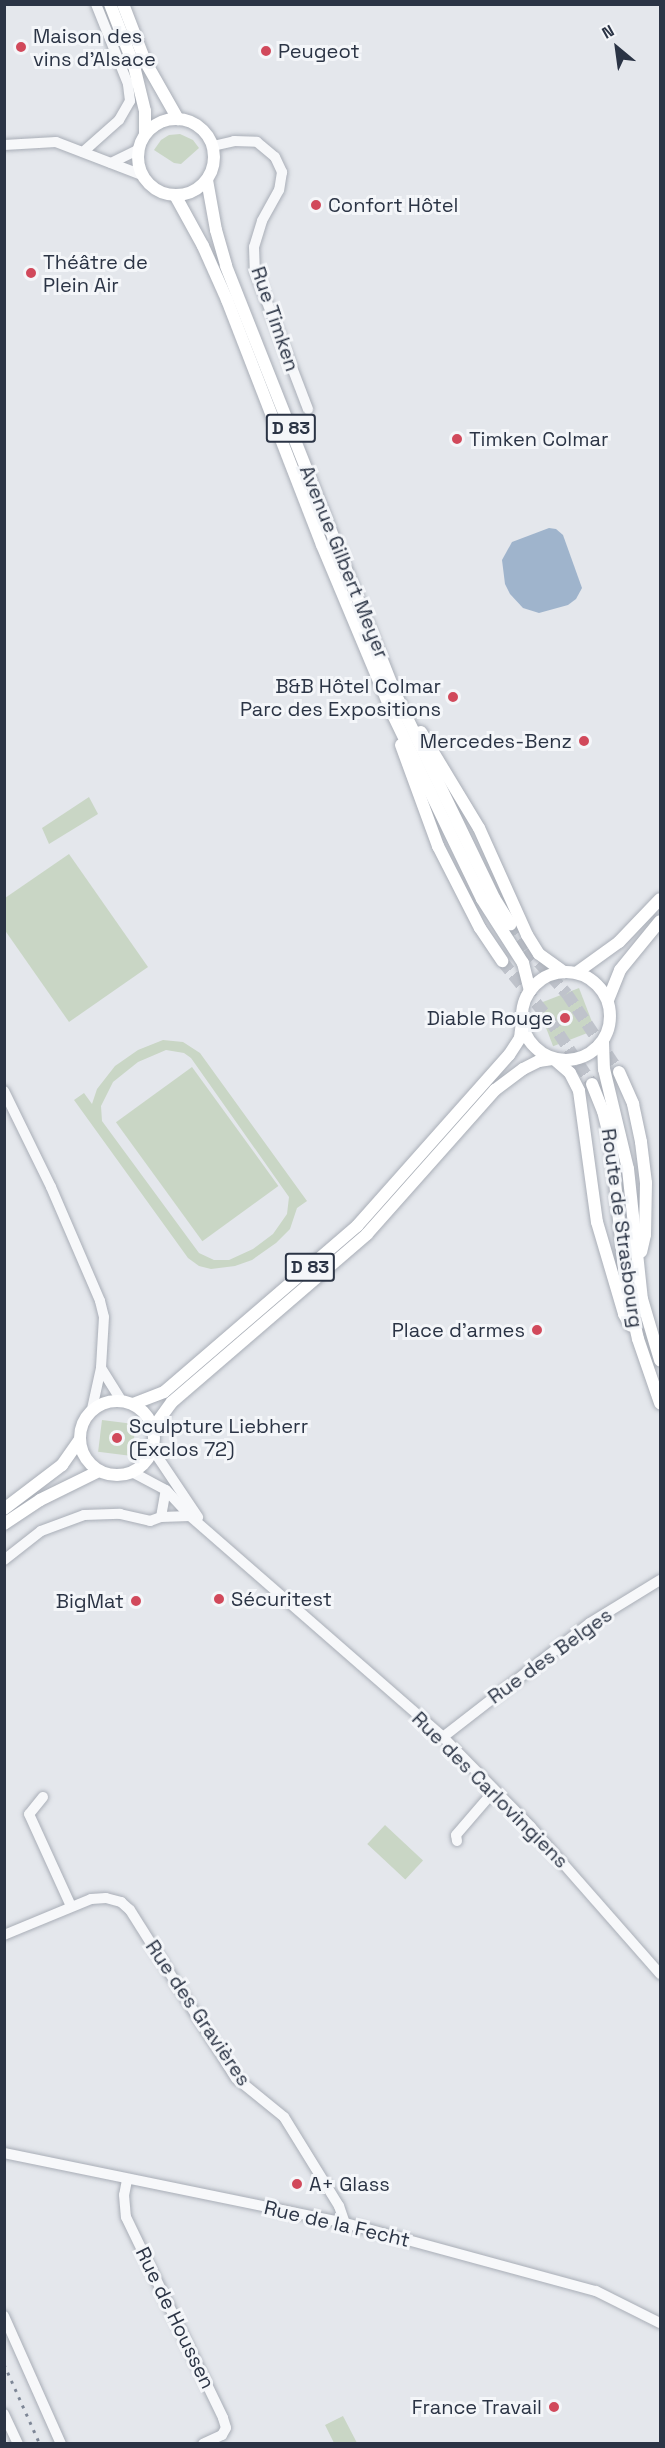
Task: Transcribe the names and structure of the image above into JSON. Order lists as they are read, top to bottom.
{
  "streets": {
    "main road": ["D 83", "Avenue Gilbert Meyer", "Route de Strasbourg"],
    "street": [
      "Rue Timken",
      "Rue des Belges",
      "Rue des Carlovingiens",
      "Rue des Gravières",
      "Rue de la Fecht",
      "Rue de Houssen"
    ]
  },
  "crossings": [
    ["Rue Timken", "Avenue Gilbert Meyer"],
    ["D 83", "Avenue Gilbert Meyer"],
    ["D 83", "Route de Strasbourg"],
    ["D 83", "Rue des Carlovingiens"],
    ["Avenue Gilbert Meyer", "Route de Strasbourg"],
    ["Rue des Belges", "Rue des Carlovingiens"],
    ["Rue des Gravières", "Rue de la Fecht"],
    ["Rue de la Fecht", "Rue de Houssen"]
  ],
  "places": [
    "Maison des vins d'Alsace",
    "Peugeot",
    "Confort Hôtel",
    "Théâtre de Plein Air",
    "Timken Colmar",
    "B&B Hôtel Colmar Parc des Expositions",
    "Mercedes-Benz",
    "Diable Rouge",
    "Place d'armes",
    "Sculpture Liebherr (Exclos 72)",
    "Sécuritest",
    "BigMat",
    "A+ Glass",
    "France Travail"
  ],
  "north": "top left"
}
